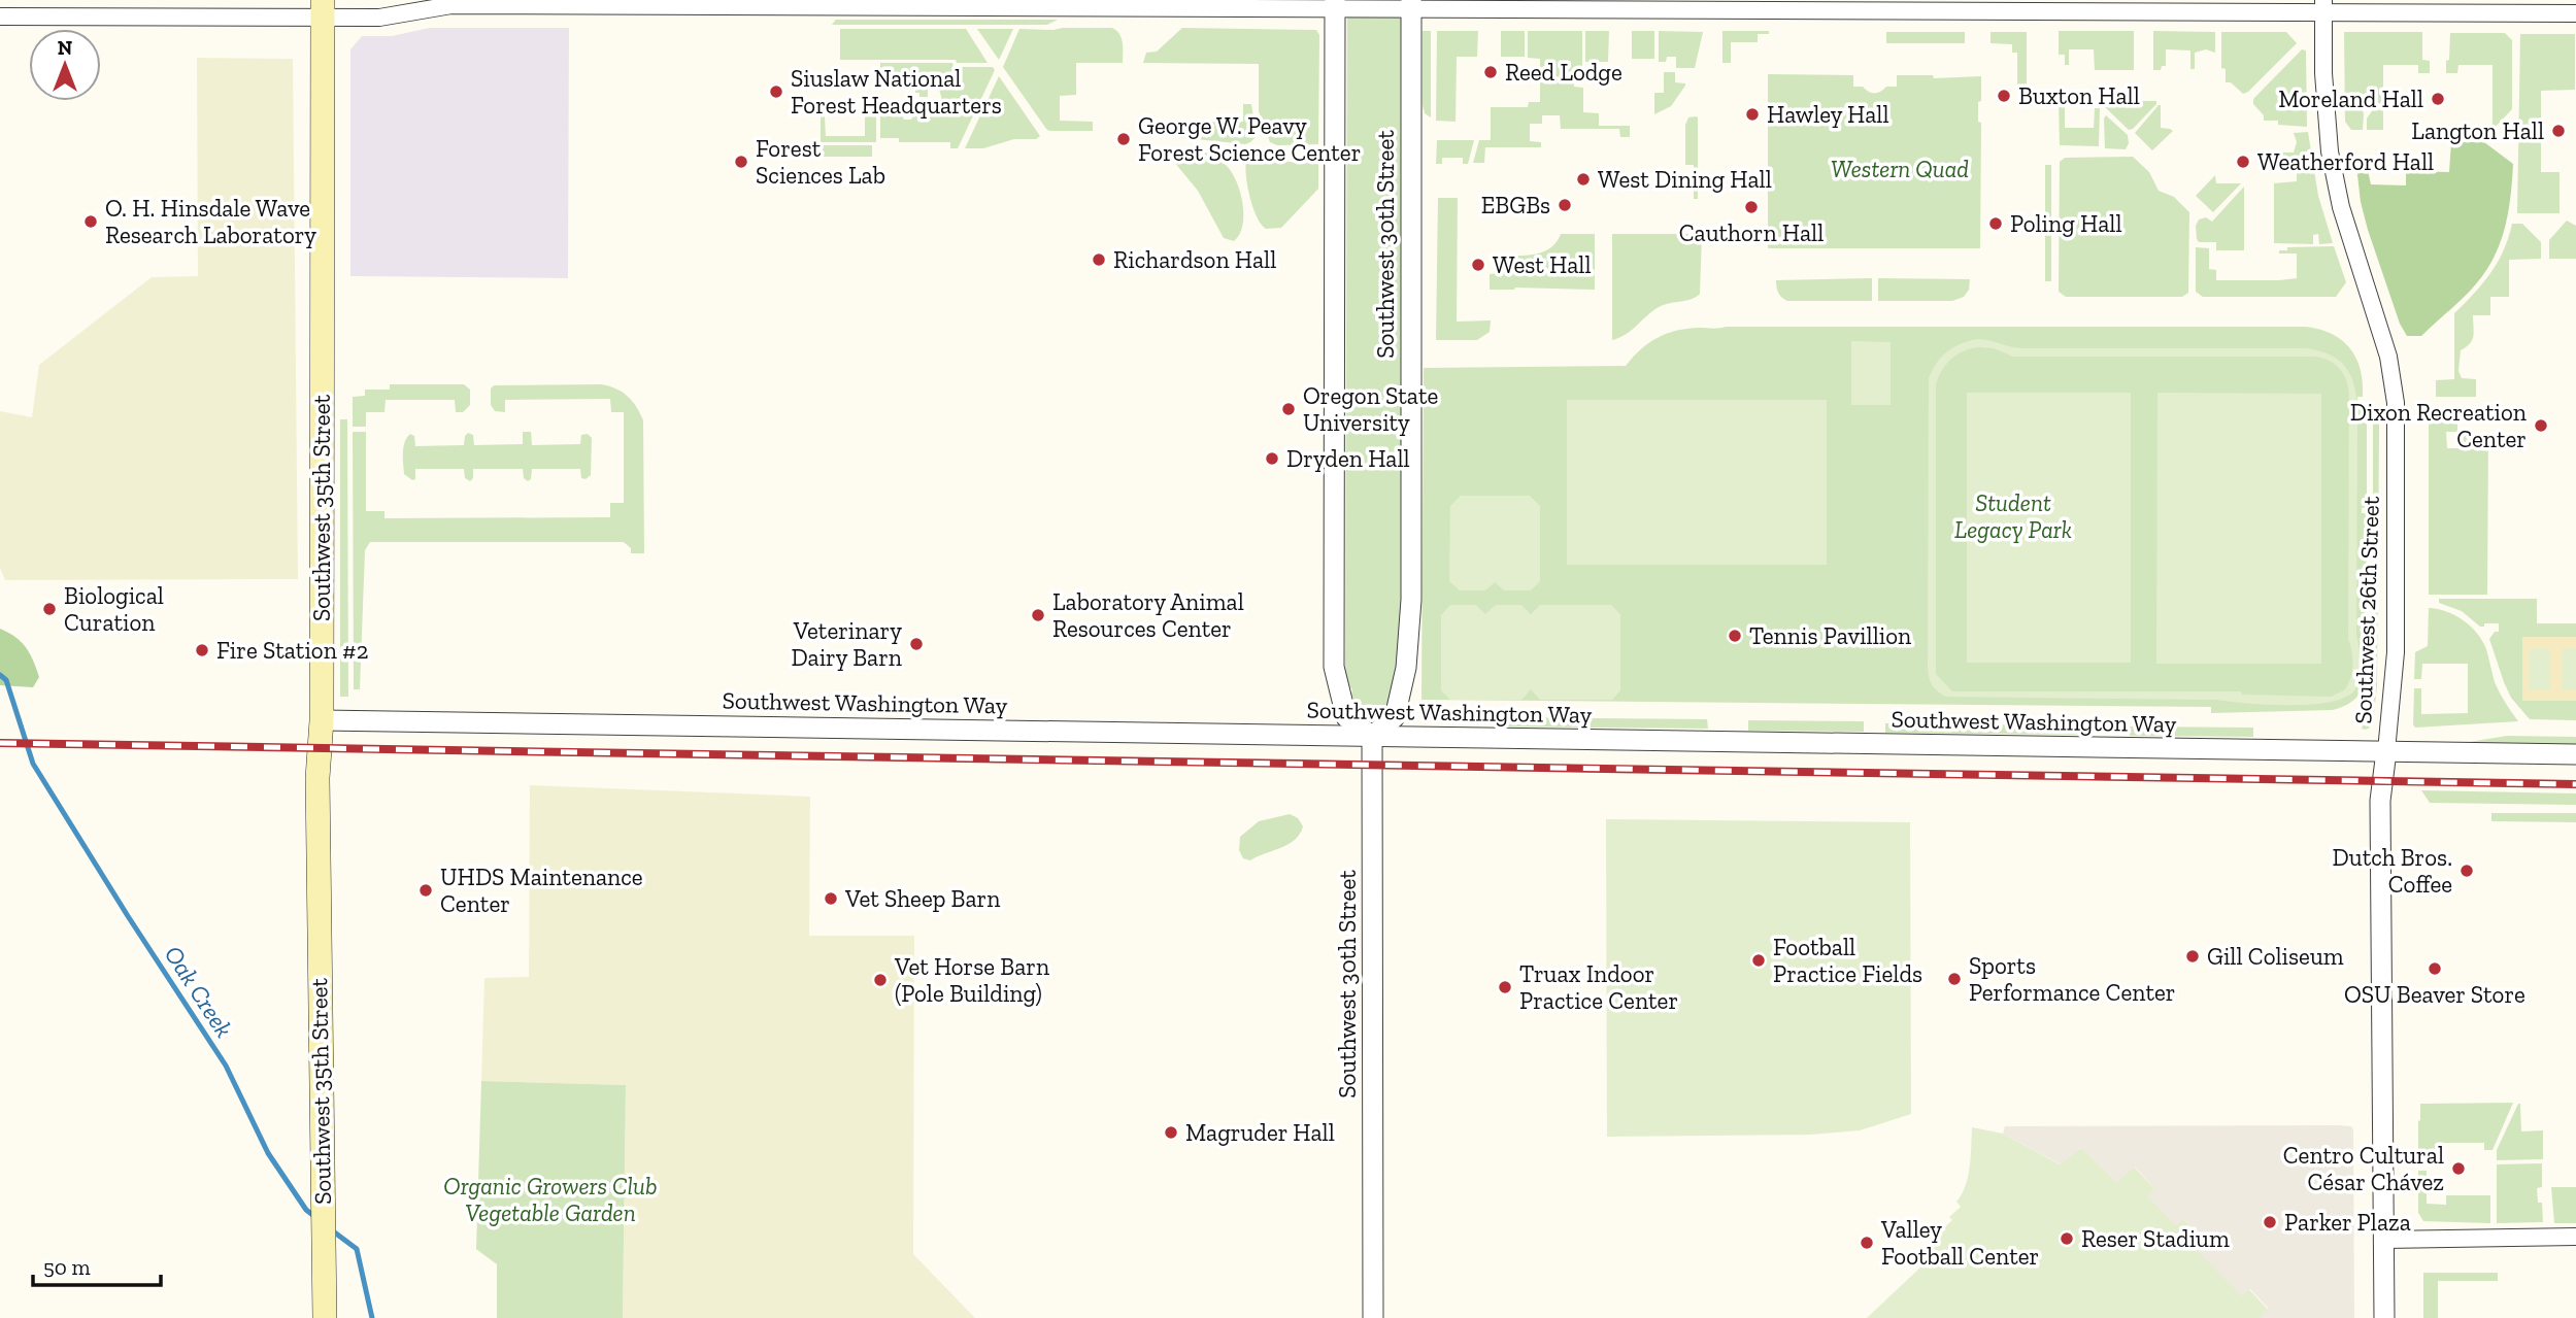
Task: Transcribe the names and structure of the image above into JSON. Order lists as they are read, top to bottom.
{
  "streets": {
    "main road": ["Southwest 35th Street"],
    "street": ["Southwest 30th Street", "Southwest 26th Street", "Southwest Washington Way"]
  },
  "crossings": [
    ["Southwest 30th Street", "Southwest Washington Way"],
    ["Southwest 35th Street", "Southwest Washington Way"],
    ["Southwest 26th Street", "Southwest Washington Way"]
  ],
  "water": ["Oak Creek"],
  "parks": ["Western Quad", "Student Legacy Park", "Organic Growers Club Vegetable Garden"],
  "places": [
    "Reed Lodge",
    "Siuslaw National Forest Headquarters",
    "Buxton Hall",
    "Moreland Hall",
    "Hawley Hall",
    "Langton Hall",
    "George W. Peavy Forest Science Center",
    "Forest Sciences Lab",
    "Weatherford Hall",
    "West Dining Hall",
    "EBGBs",
    "Cauthorn Hall",
    "O. H. Hinsdale Wave Research Laboratory",
    "Poling Hall",
    "Richardson Hall",
    "West Hall",
    "Oregon State University",
    "Dixon Recreation Center",
    "Dryden Hall",
    "Biological Curation",
    "Laboratory Animal Resources Center",
    "Tennis Pavillion",
    "Veterinary Dairy Barn",
    "Fire Station #2",
    "Dutch Bros. Coffee",
    "UHDS Maintenance Center",
    "Vet Sheep Barn",
    "Gill Coliseum",
    "Football Practice Fields",
    "OSU Beaver Store",
    "Sports Performance Center",
    "Vet Horse Barn (Pole Building)",
    "Truax Indoor Practice Center",
    "Magruder Hall",
    "Centro Cultural César Chávez",
    "Parker Plaza",
    "Reser Stadium",
    "Valley Football Center"
  ],
  "scale_bar": "50 m",
  "north": "top"
}
